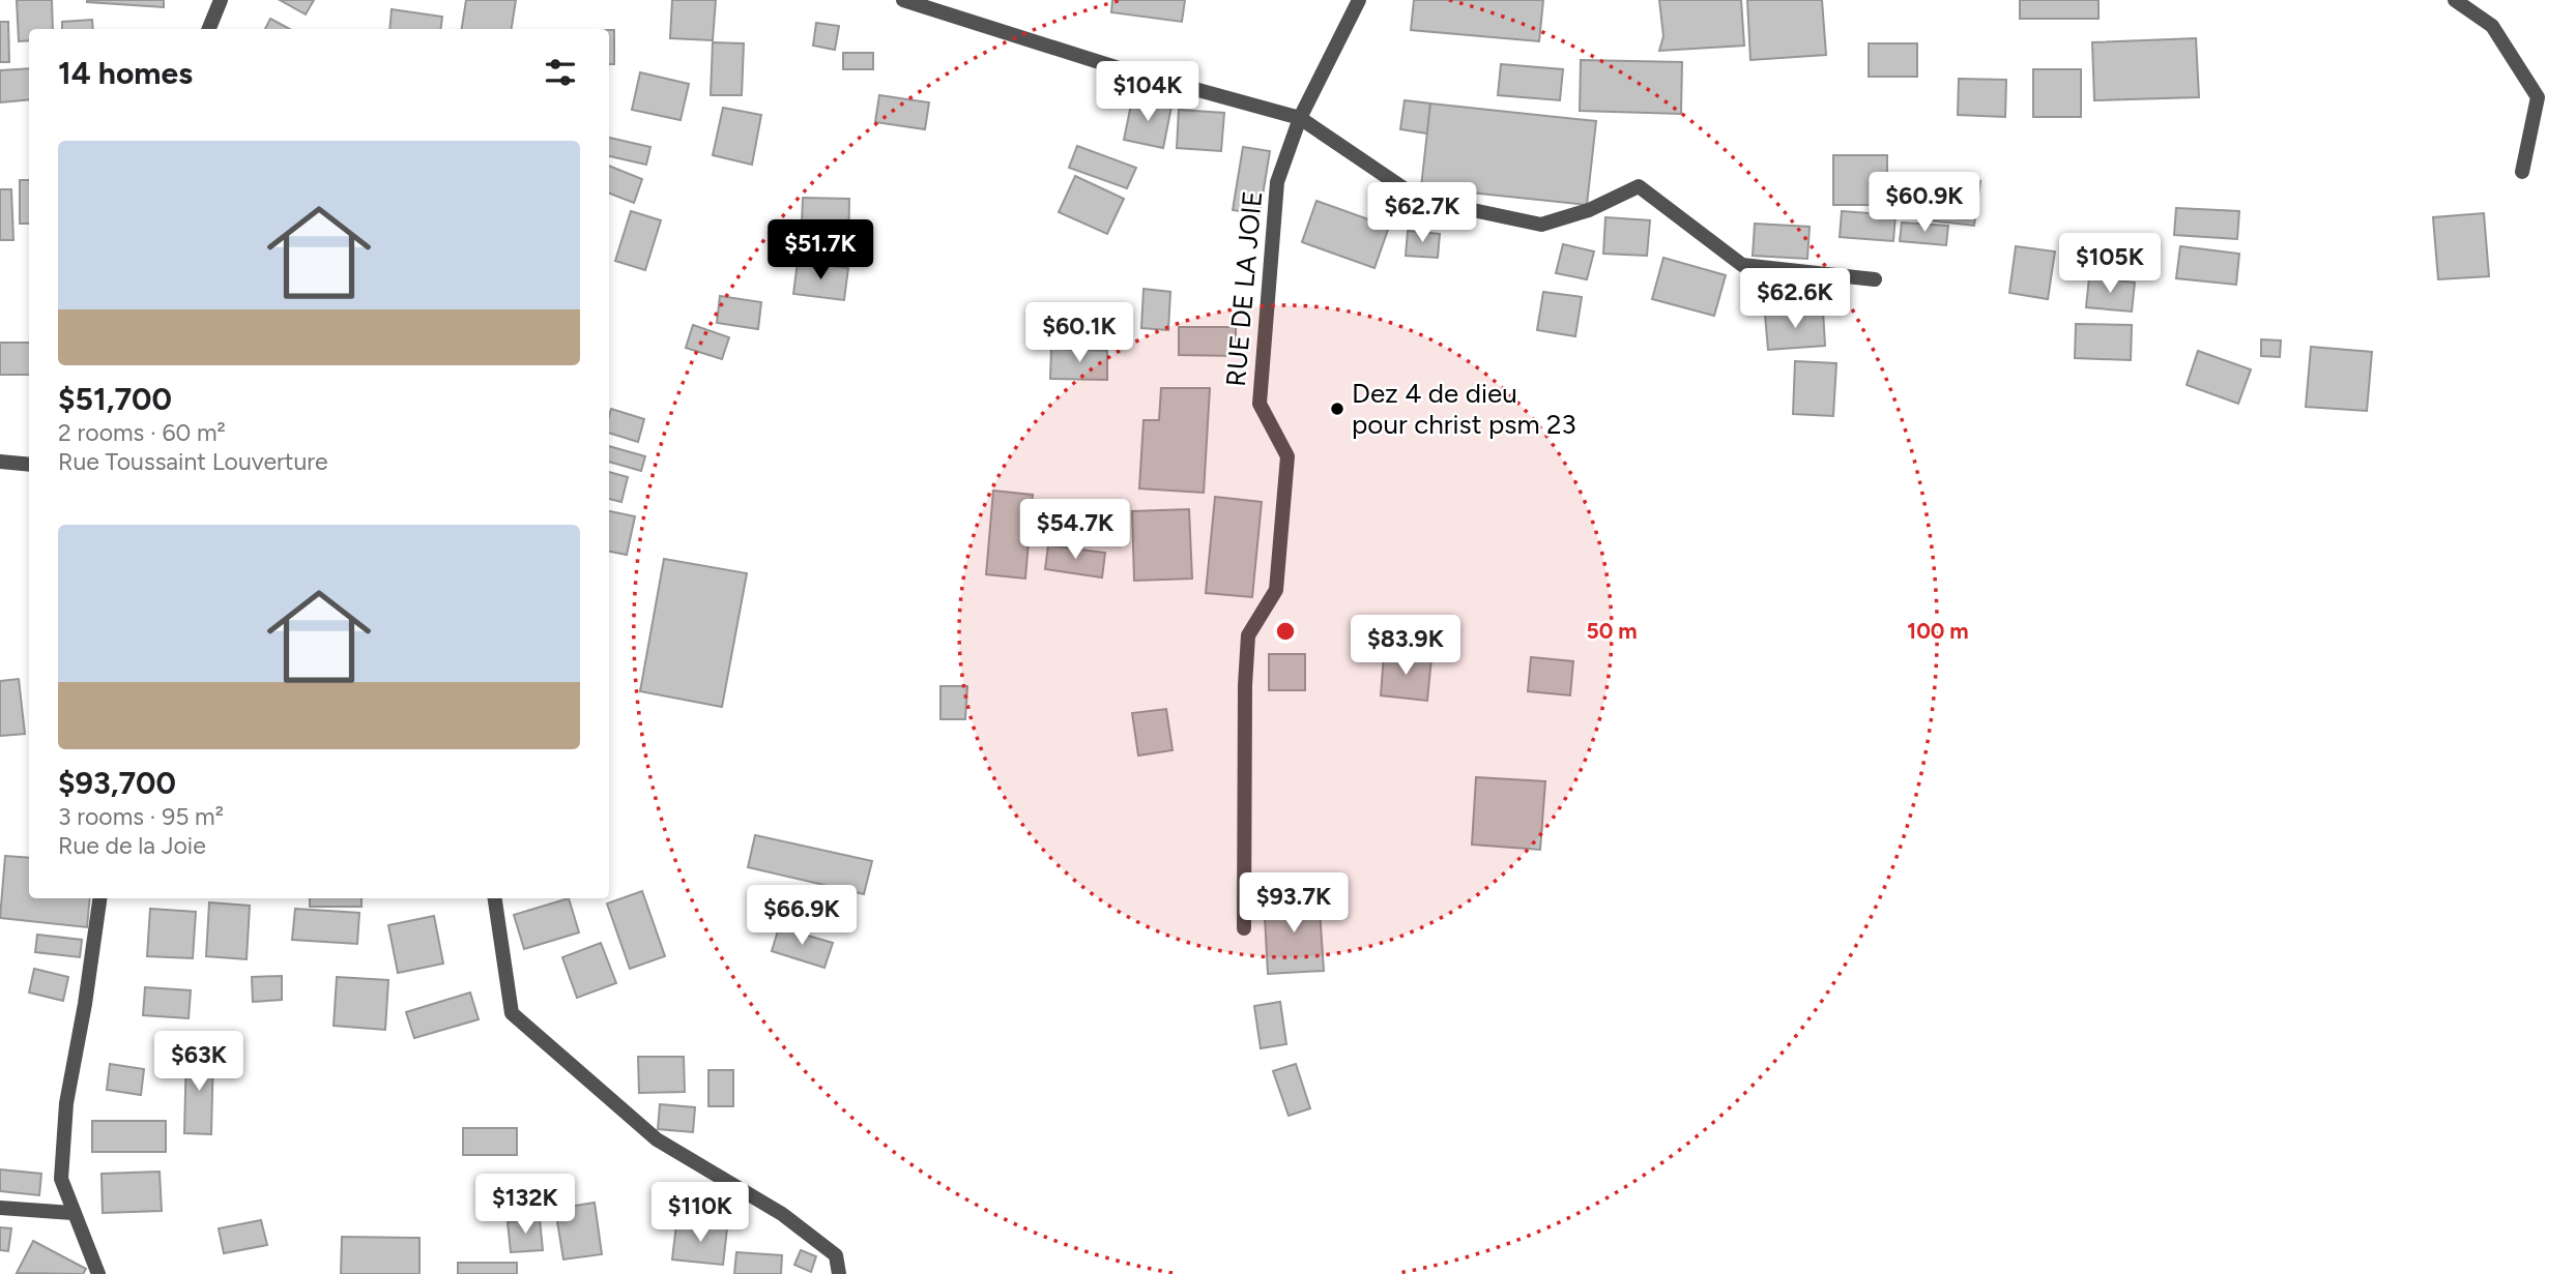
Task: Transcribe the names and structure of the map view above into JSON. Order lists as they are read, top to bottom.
{
  "streets": {
    "street": ["RUE DE LA JOIE"]
  },
  "places": ["Dez 4 de dieu pour christ psm 23"],
  "page": {
    "heading": "14 homes",
    "price": [
      "$104K",
      "$60.9K",
      "$62.7K",
      "$51.7K",
      "$105K",
      "$62.6K",
      "$60.1K",
      "$54.7K",
      "$83.9K",
      "$93.7K",
      "$66.9K",
      "$63K",
      "$132K",
      "$110K"
    ],
    "list": [
      {
        "name": "$51,700",
        "note": "2 rooms · 60 m² · Rue Toussaint Louverture"
      },
      {
        "name": "$93,700",
        "note": "3 rooms · 95 m² · Rue de la Joie"
      }
    ]
  },
  "rings": ["50 m", "100 m"]
}
